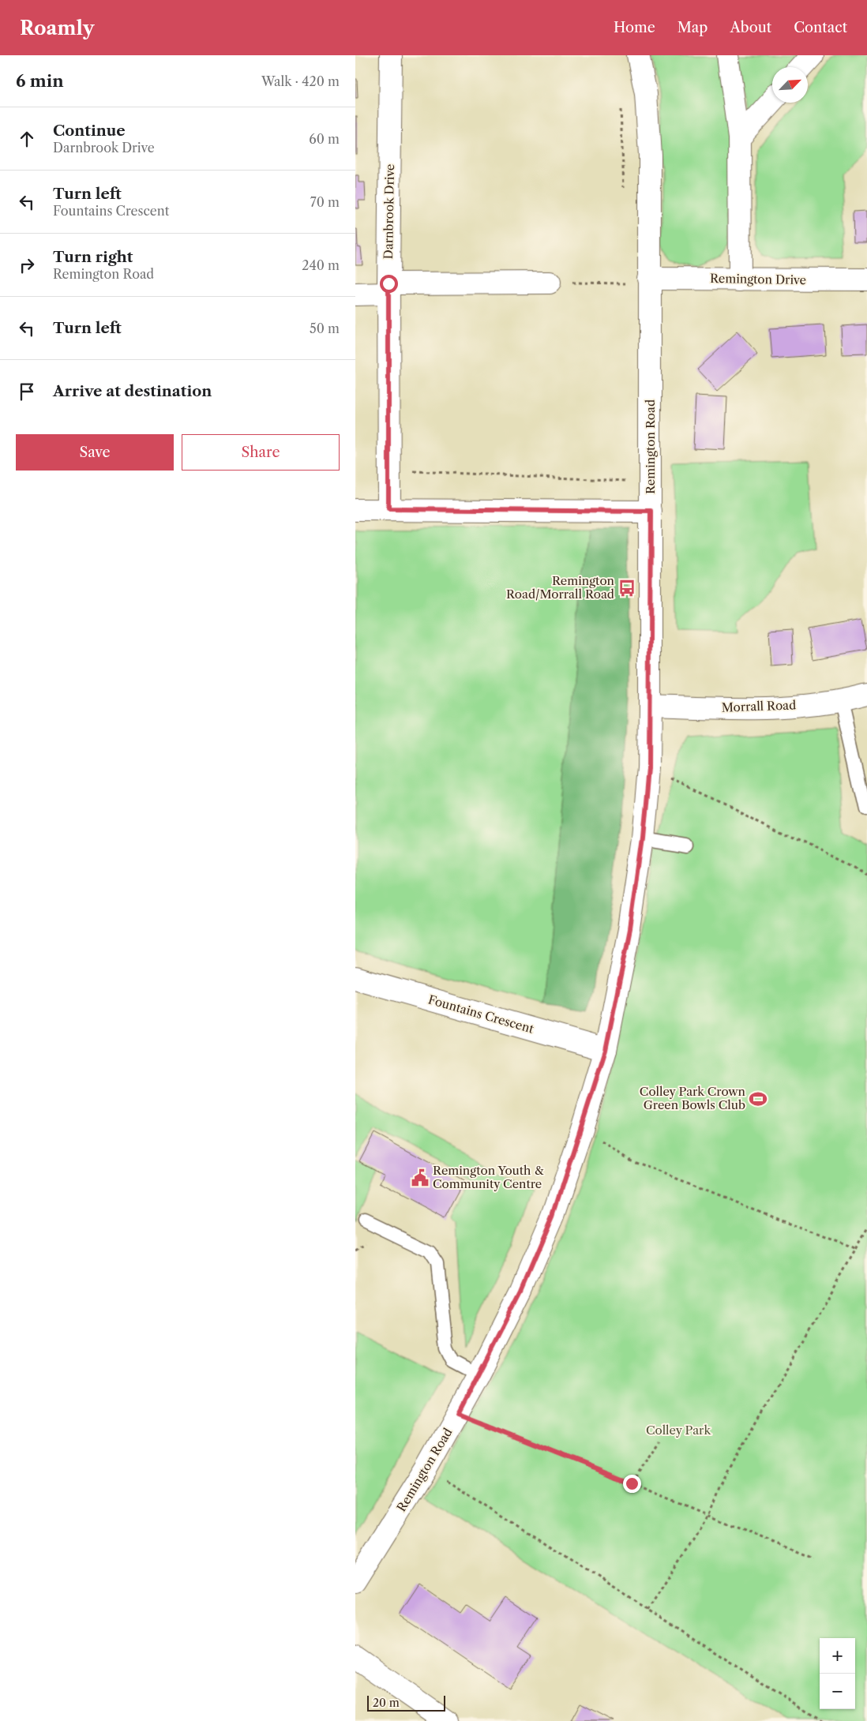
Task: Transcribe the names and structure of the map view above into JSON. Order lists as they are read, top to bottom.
{
  "streets": {
    "street": [
      "Darnbrook Drive",
      "Remington Drive",
      "Remington Road",
      "Morrall Road",
      "Fountains Crescent"
    ]
  },
  "crossings": [
    ["Remington Drive", "Remington Road"],
    ["Remington Road", "Morrall Road"],
    ["Remington Road", "Fountains Crescent"]
  ],
  "parks": ["Colley Park"],
  "places": {
    "bus stop": ["Remington Road/Morrall Road"],
    "sports": ["Colley Park Crown Green Bowls Club"],
    "public building": ["Remington Youth & Community Centre"]
  },
  "scale_bar": "20 m",
  "north": "top right",
  "page": {
    "header": "Roamly",
    "nav": [
      "Home",
      "Map",
      "About",
      "Contact"
    ],
    "heading": ["6 min", "Walk · 420 m"],
    "list": [
      ["Continue", "Darnbrook Drive", "60 m"],
      ["Turn left", "Fountains Crescent", "70 m"],
      ["Turn right", "Remington Road", "240 m"],
      ["Turn left", "50 m"],
      "Arrive at destination"
    ],
    "buttons": ["Save", "Share"],
    "map_buttons": ["+", "−"],
    "scale": "20 m"
  }
}
